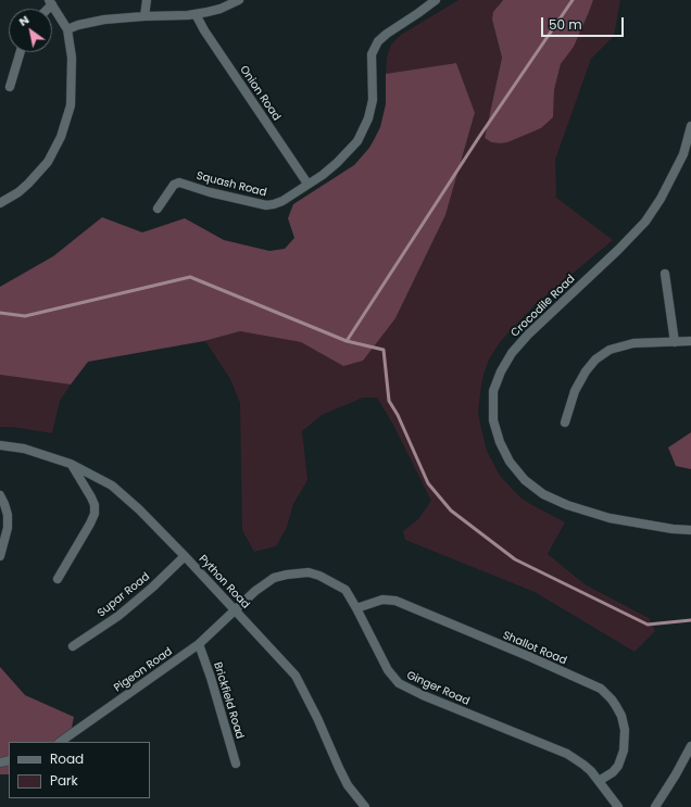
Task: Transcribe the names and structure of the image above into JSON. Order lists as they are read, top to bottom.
{
  "streets": {
    "street": [
      "Onion Road",
      "Squash Road",
      "Crocodile Road",
      "Python Road",
      "Supar Road",
      "Shallot Road",
      "Pigeon Road",
      "Ginger Road",
      "Brickfield Road"
    ]
  },
  "crossings": [
    ["Onion Road", "Squash Road"],
    ["Python Road", "Supar Road"],
    ["Python Road", "Pigeon Road"],
    ["Python Road", "Ginger Road"],
    ["Shallot Road", "Ginger Road"],
    ["Pigeon Road", "Ginger Road"],
    ["Pigeon Road", "Brickfield Road"]
  ],
  "legend": ["Road", "Park"],
  "scale_bar": "50 m",
  "north": "top left"
}
